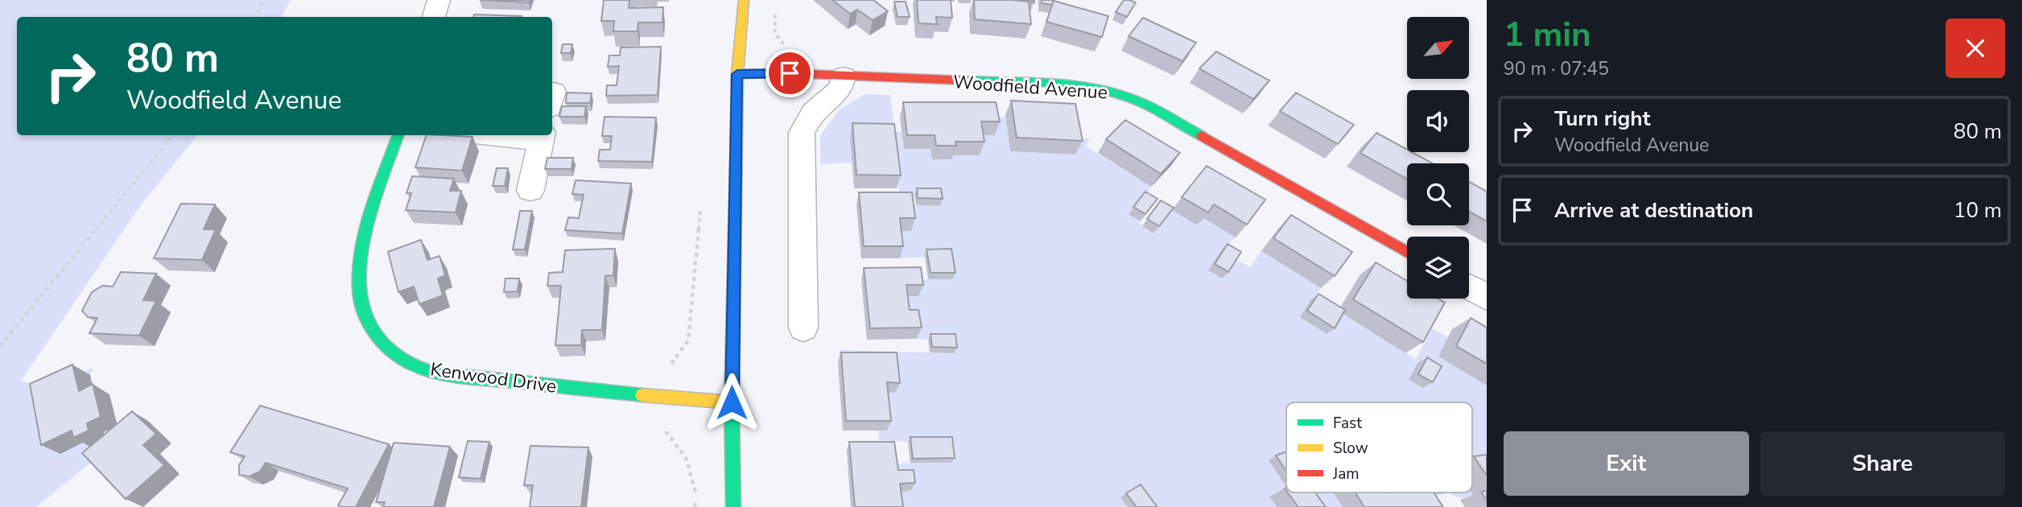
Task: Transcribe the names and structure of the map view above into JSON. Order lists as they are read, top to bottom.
{
  "streets": {
    "street": ["Woodfield Avenue", "Kenwood Drive"]
  },
  "legend": ["Fast", "Slow", "Jam"],
  "north": "top right",
  "page": {
    "heading": ["1 min", "90 m · 07:45"],
    "turn": ["80 m", "Woodfield Avenue"],
    "list": [
      {
        "name": "Turn right",
        "note": "Woodfield Avenue",
        "value": "80 m"
      },
      {
        "name": "Arrive at destination",
        "value": "10 m"
      }
    ],
    "buttons": ["Exit", "Share"]
  }
}
